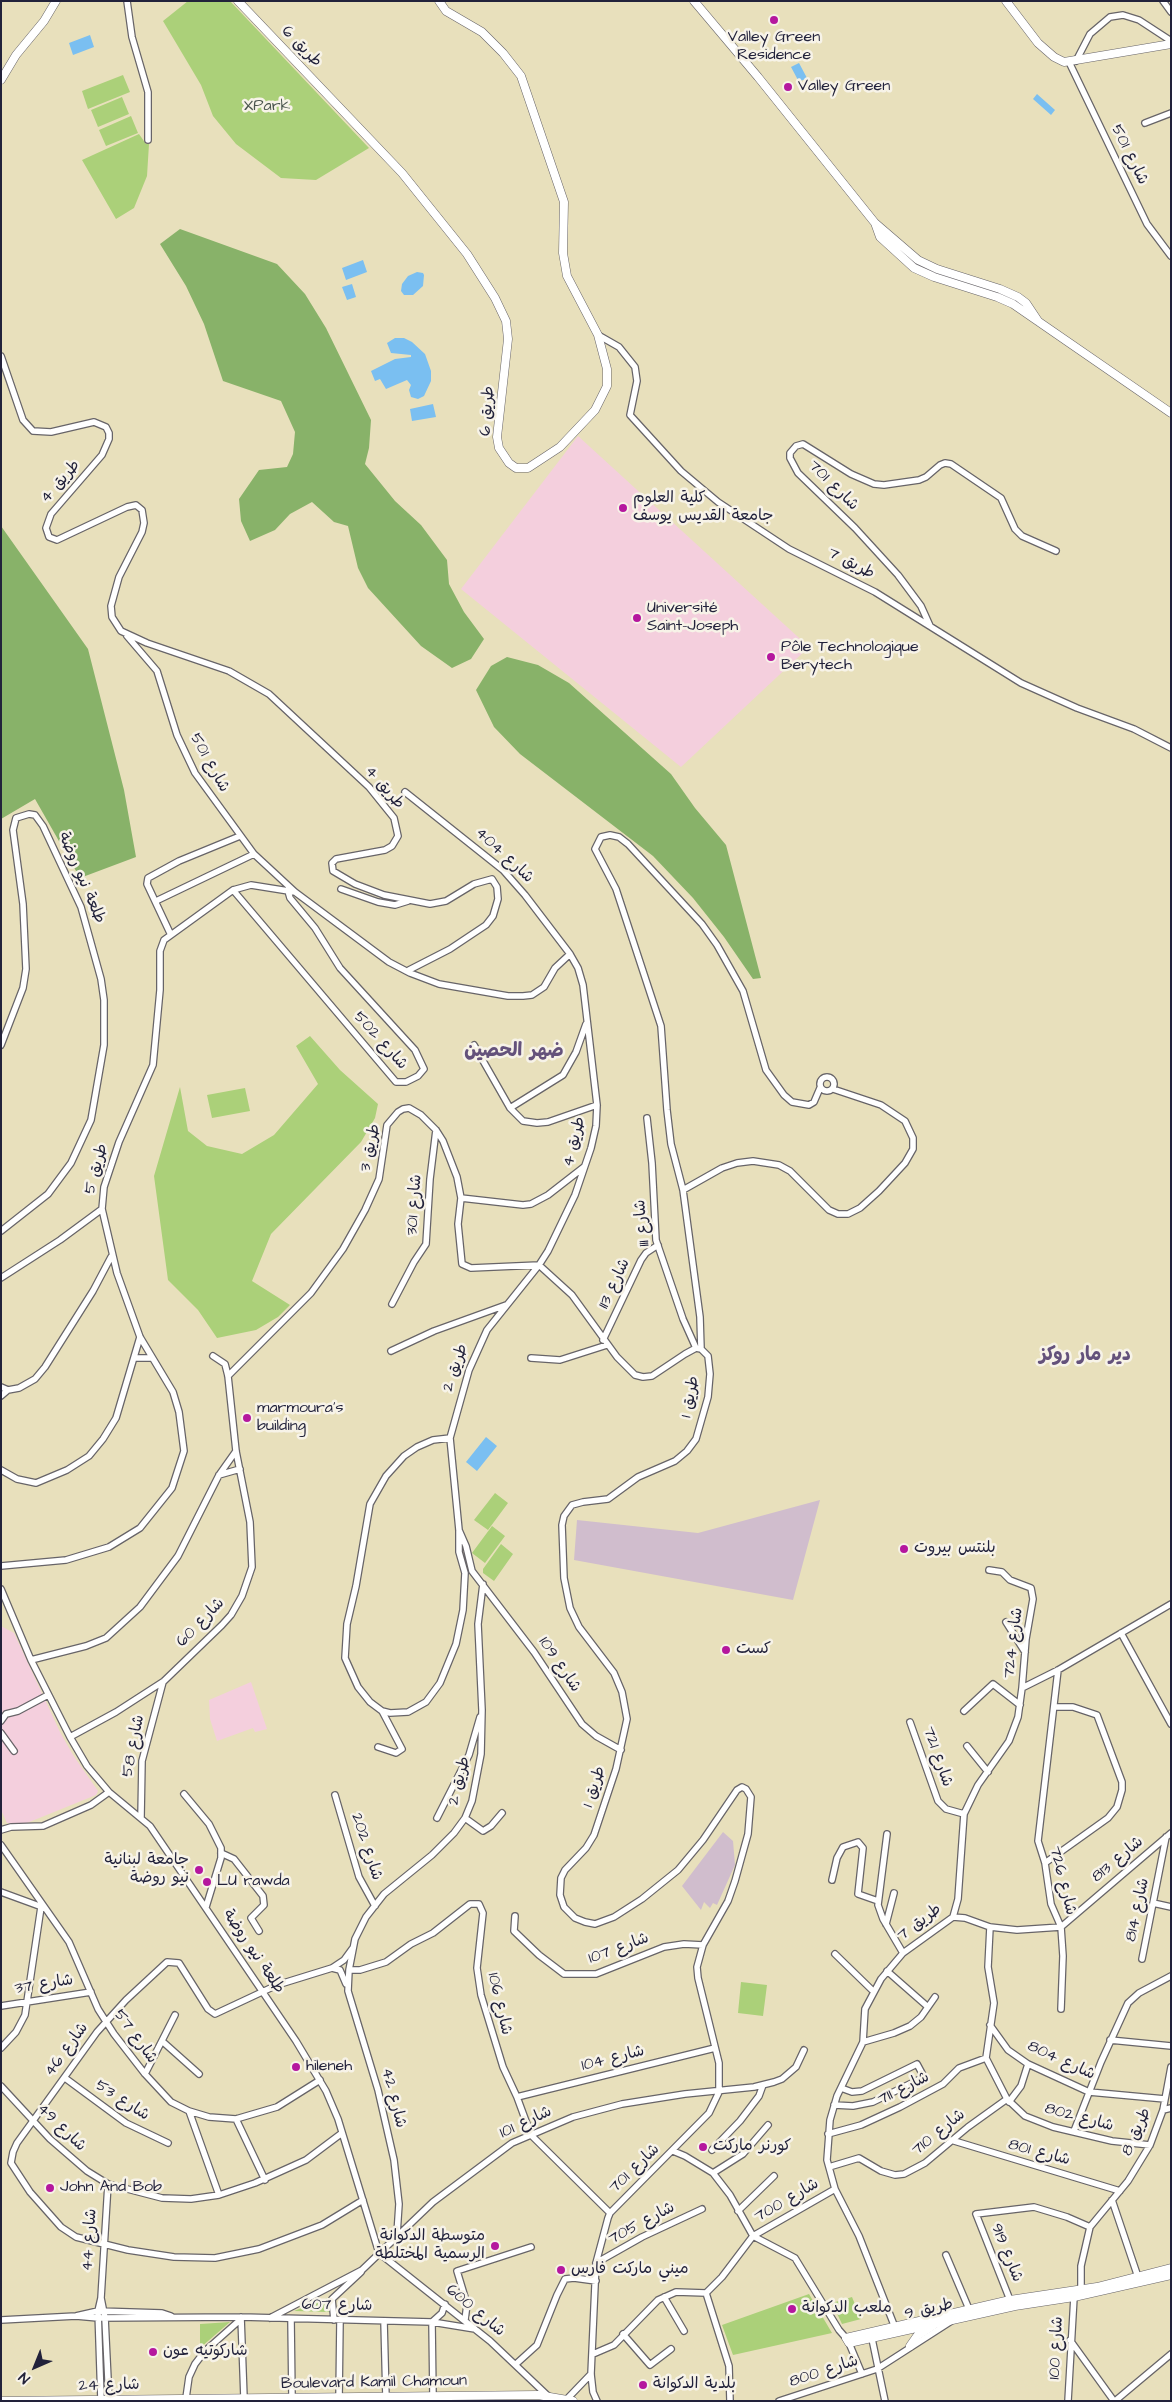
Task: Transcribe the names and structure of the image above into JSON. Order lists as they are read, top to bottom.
{
  "streets": {
    "street": [
      "طريق 6",
      "شارع 501",
      "طريق 4",
      "شارع 701",
      "طريق 7",
      "شارع 404",
      "طلعة نيو روضة",
      "شارع 502",
      "طريق 3",
      "طريق 5",
      "شارع 301",
      "شارع 111",
      "شارع 113",
      "طريق 2",
      "طريق 1",
      "شارع 60",
      "شارع 724",
      "شارع 109",
      "شارع 58",
      "شارع 721",
      "شارع 202",
      "شارع 813",
      "شارع 726",
      "شارع 814",
      "7 طريق",
      "شارع 107",
      "شارع 37",
      "شارع 106",
      "شارع 57",
      "شارع 46",
      "شارع 104",
      "شارع 804",
      "شارع 711",
      "شارع 42",
      "شارع 53",
      "شارع 802",
      "شارع 101",
      "شارع 49",
      "طريق 8",
      "شارع 710",
      "شارع 801",
      "شارع 700",
      "شارع 705",
      "شارع 44",
      "شارع 919",
      "شارع 607",
      "9 طريق",
      "شارع 600",
      "شارع 100",
      "800 شارع",
      "Boulevard Kamil Chamoun",
      "شارع 24"
    ]
  },
  "crossings": [
    ["طريق 6", "طريق 7"],
    ["شارع 501", "طريق 4"],
    ["طريق 4", "شارع 404"],
    ["طريق 4", "طريق 3"],
    ["طريق 4", "طريق 2"],
    ["طريق 4", "طريق 1"],
    ["شارع 701", "طريق 7"],
    ["شارع 701", "طريق 1"],
    ["شارع 701", "شارع 700"],
    ["شارع 701", "شارع 705"],
    ["طلعة نيو روضة", "شارع 60"],
    ["طلعة نيو روضة", "شارع 58"],
    ["طلعة نيو روضة", "شارع 57"],
    ["طلعة نيو روضة", "شارع 46"],
    ["طلعة نيو روضة", "شارع 101"],
    ["طلعة نيو روضة", "شارع 49"],
    ["طلعة نيو روضة", "شارع 600"],
    ["طريق 3", "شارع 301"],
    ["طريق 3", "طريق 2"],
    ["طريق 3", "طريق 1"],
    ["طريق 3", "شارع 60"],
    ["شارع 111", "شارع 113"],
    ["شارع 111", "طريق 1"],
    ["شارع 113", "طريق 1"],
    ["طريق 2", "طريق 1"],
    ["طريق 2", "شارع 109"],
    ["طريق 2", "شارع 202"],
    ["طريق 2", "شارع 106"],
    ["طريق 2", "شارع 42"],
    ["طريق 1", "شارع 109"],
    ["طريق 1", "شارع 107"],
    ["طريق 1", "شارع 104"],
    ["طريق 1", "شارع 101"],
    ["شارع 60", "شارع 58"],
    ["شارع 724", "7 طريق"],
    ["شارع 721", "7 طريق"],
    ["شارع 813", "شارع 726"],
    ["شارع 813", "شارع 814"],
    ["7 طريق", "شارع 711"],
    ["7 طريق", "شارع 710"],
    ["7 طريق", "شارع 700"],
    ["7 طريق", "9 طريق"],
    ["شارع 37", "شارع 57"],
    ["شارع 106", "شارع 104"],
    ["شارع 106", "شارع 42"],
    ["شارع 106", "شارع 101"],
    ["شارع 57", "شارع 46"],
    ["شارع 46", "شارع 53"],
    ["شارع 46", "شارع 49"],
    ["شارع 46", "شارع 44"],
    ["شارع 804", "طريق 8"],
    ["شارع 711", "شارع 802"],
    ["شارع 42", "شارع 101"],
    ["شارع 802", "طريق 8"],
    ["شارع 802", "شارع 710"],
    ["شارع 101", "شارع 607"],
    ["شارع 101", "شارع 600"],
    ["شارع 49", "شارع 44"],
    ["طريق 8", "شارع 801"],
    ["طريق 8", "شارع 919"],
    ["طريق 8", "9 طريق"],
    ["شارع 710", "شارع 801"],
    ["شارع 44", "شارع 24"],
    ["شارع 919", "9 طريق"],
    ["شارع 607", "شارع 600"],
    ["9 طريق", "شارع 100"],
    ["9 طريق", "800 شارع"],
    ["شارع 600", "Boulevard Kamil Chamoun"],
    ["Boulevard Kamil Chamoun", "شارع 24"]
  ],
  "districts": ["ضهر الحصين", "دير مار روكز"],
  "parks": ["XPark"],
  "places": [
    "Valley Green Residence",
    "Valley Green",
    "كلية العلوم جامعة القديس يوسف",
    "Université Saint-Joseph",
    "Pôle Technologique Berytech",
    "marmoura's building",
    "بلنتس بيروت",
    "كست",
    "جامعة لبنانية نيو روضة",
    "LU rawda",
    "hileneh",
    "كورنر ماركت",
    "John And Bob",
    "متوسطة الدكوانة الرسمية المختلطة",
    "ميني ماركت فارس",
    "ملعب الدكوانة",
    "شاركوتيه عون",
    "بلدية الدكوانة"
  ],
  "north": "bottom left"
}
